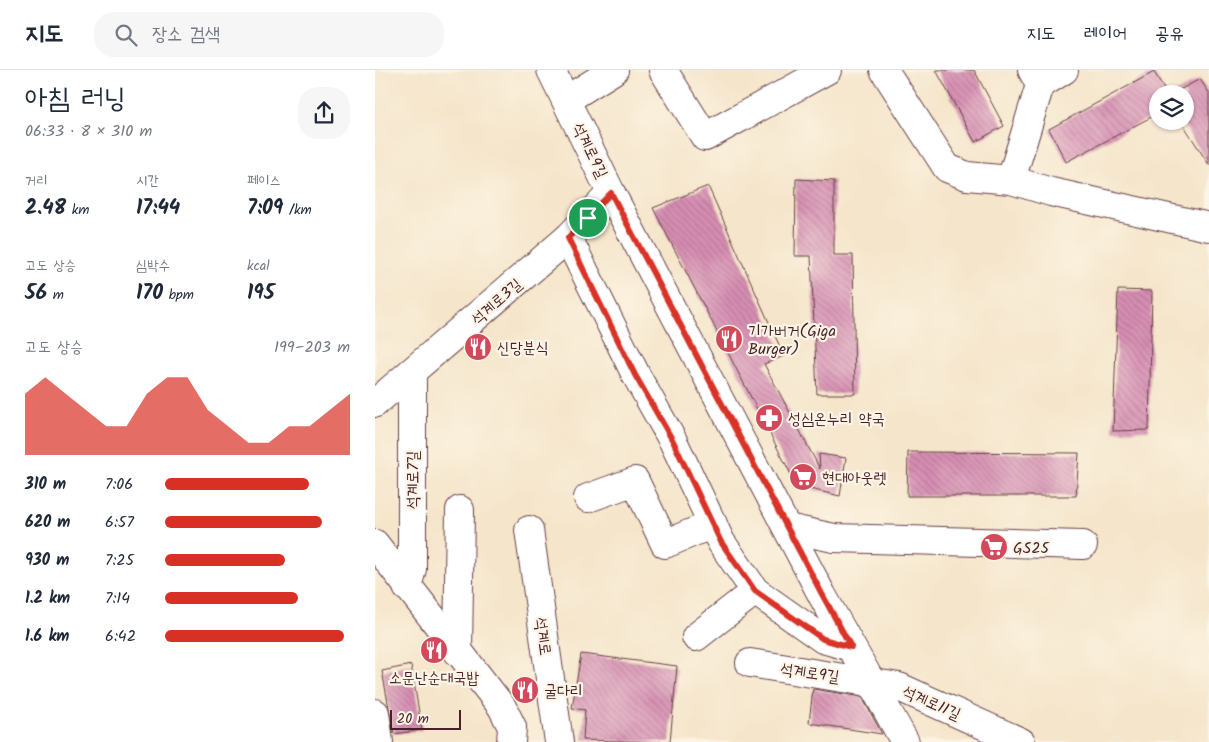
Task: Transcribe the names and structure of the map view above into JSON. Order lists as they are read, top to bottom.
{
  "streets": {
    "street": [
      "석계로9길",
      "석계로3길",
      "석계로7길",
      "석계로",
      "석계로11길"
    ]
  },
  "crossings": [
    ["석계로9길", "석계로3길"],
    ["석계로9길", "석계로11길"],
    ["석계로3길", "석계로7길"]
  ],
  "places": {
    "restaurant": [
      "기가버거(Giga Burger)",
      "신당분식",
      "소문난순대국밥",
      "굴다리"
    ],
    "pharmacy": ["성심온누리 약국"],
    "supermarket": ["현대아웃렛", "GS25"]
  },
  "scale_bar": "20 m",
  "page": {
    "header": "지도",
    "search": "장소 검색",
    "nav": ["지도", "레이어", "공유"],
    "heading": ["아침 러닝", "06:33 · 8 × 310 m"],
    "stats": [
      ["거리", "2.48 km"],
      ["시간", "17:44"],
      ["페이스", "7:09 /km"],
      ["고도 상승", "56 m"],
      ["심박수", "170 bpm"],
      ["kcal", "195"]
    ],
    "chart": ["고도 상승", "199–203 m"],
    "list": [
      {
        "name": "310 m",
        "note": "7:06"
      },
      {
        "name": "620 m",
        "note": "6:57"
      },
      {
        "name": "930 m",
        "note": "7:25"
      },
      {
        "name": "1.2 km",
        "note": "7:14"
      },
      {
        "name": "1.6 km",
        "note": "6:42"
      }
    ],
    "scale": "20 m"
  }
}
